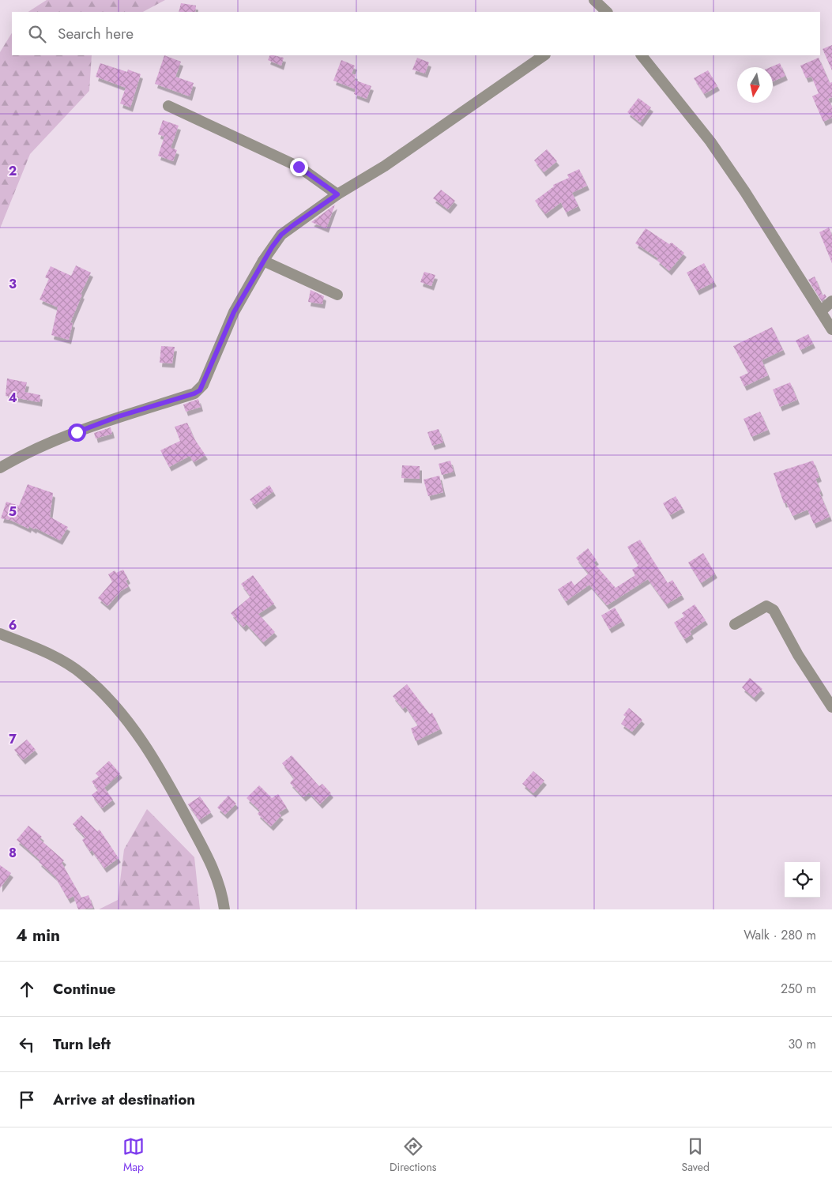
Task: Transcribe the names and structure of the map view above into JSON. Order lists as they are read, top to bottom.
{
  "north": "bottom",
  "page": {
    "search": "Search here",
    "heading": ["4 min", "Walk · 280 m"],
    "list": [
      ["Continue", "250 m"],
      ["Turn left", "30 m"],
      "Arrive at destination"
    ],
    "nav": ["Map", "Directions", "Saved"]
  },
  "grid": {
    "rows": [
      "2",
      "3",
      "4",
      "5",
      "6",
      "7",
      "8"
    ]
  }
}
